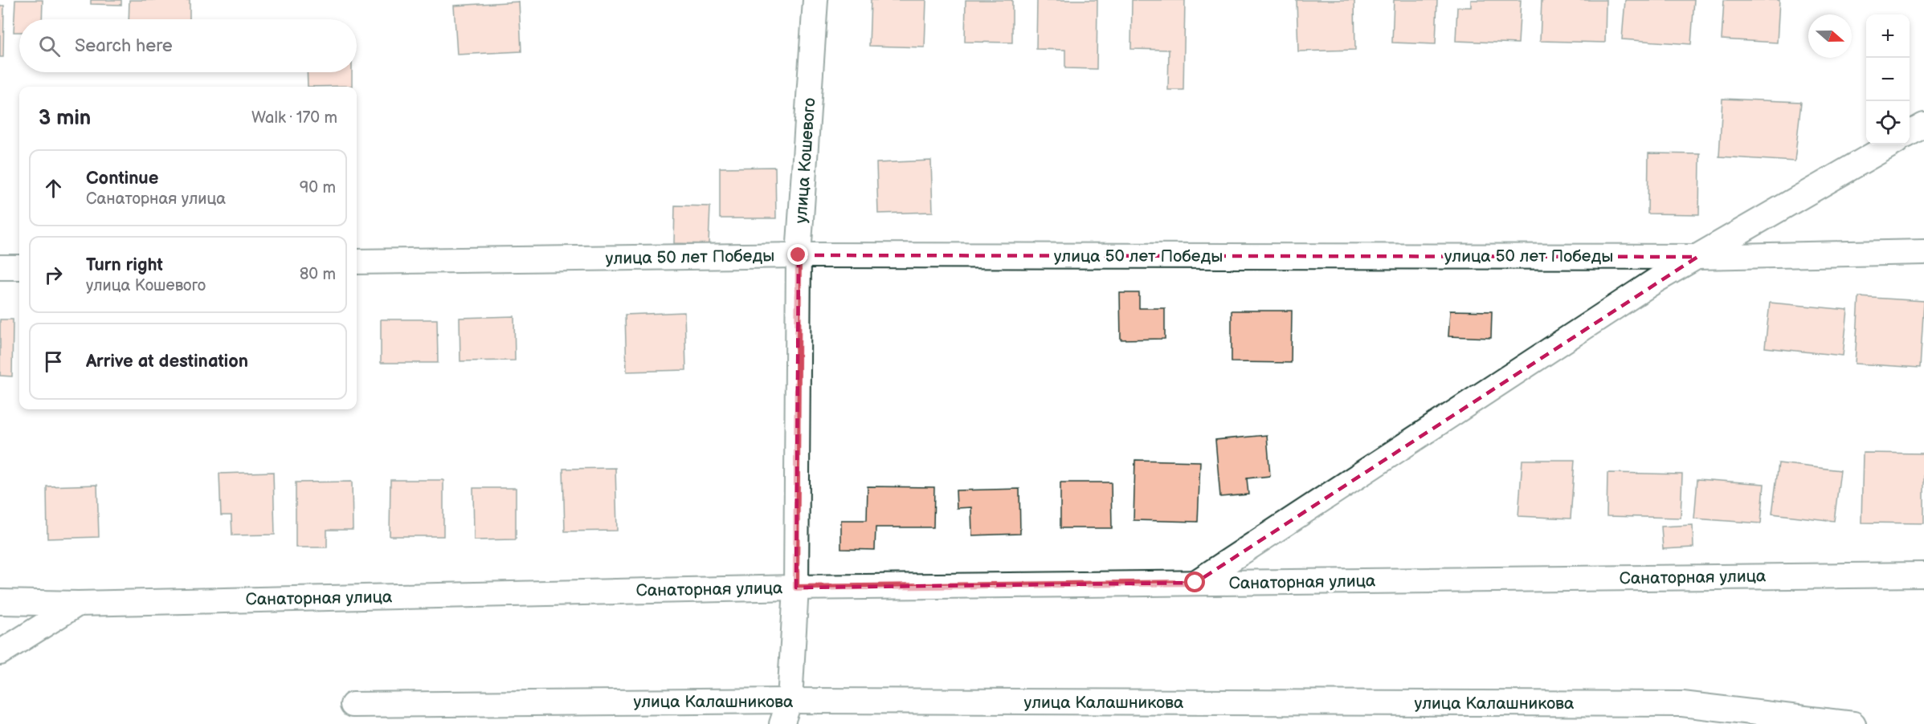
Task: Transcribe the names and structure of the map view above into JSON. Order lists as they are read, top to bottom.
{
  "streets": {
    "street": [
      "улица Кошевого",
      "улица 50 лет Победы",
      "Санаторная улица",
      "улица Калашникова"
    ]
  },
  "crossings": [
    ["улица Кошевого", "улица 50 лет Победы"],
    ["улица Кошевого", "Санаторная улица"],
    ["улица Кошевого", "улица Калашникова"]
  ],
  "north": "right",
  "page": {
    "map_buttons": ["+", "−"],
    "search": "Search here",
    "heading": ["3 min", "Walk · 170 m"],
    "list": [
      ["Continue", "Санаторная улица", "90 m"],
      ["Turn right", "улица Кошевого", "80 m"],
      "Arrive at destination"
    ]
  }
}
